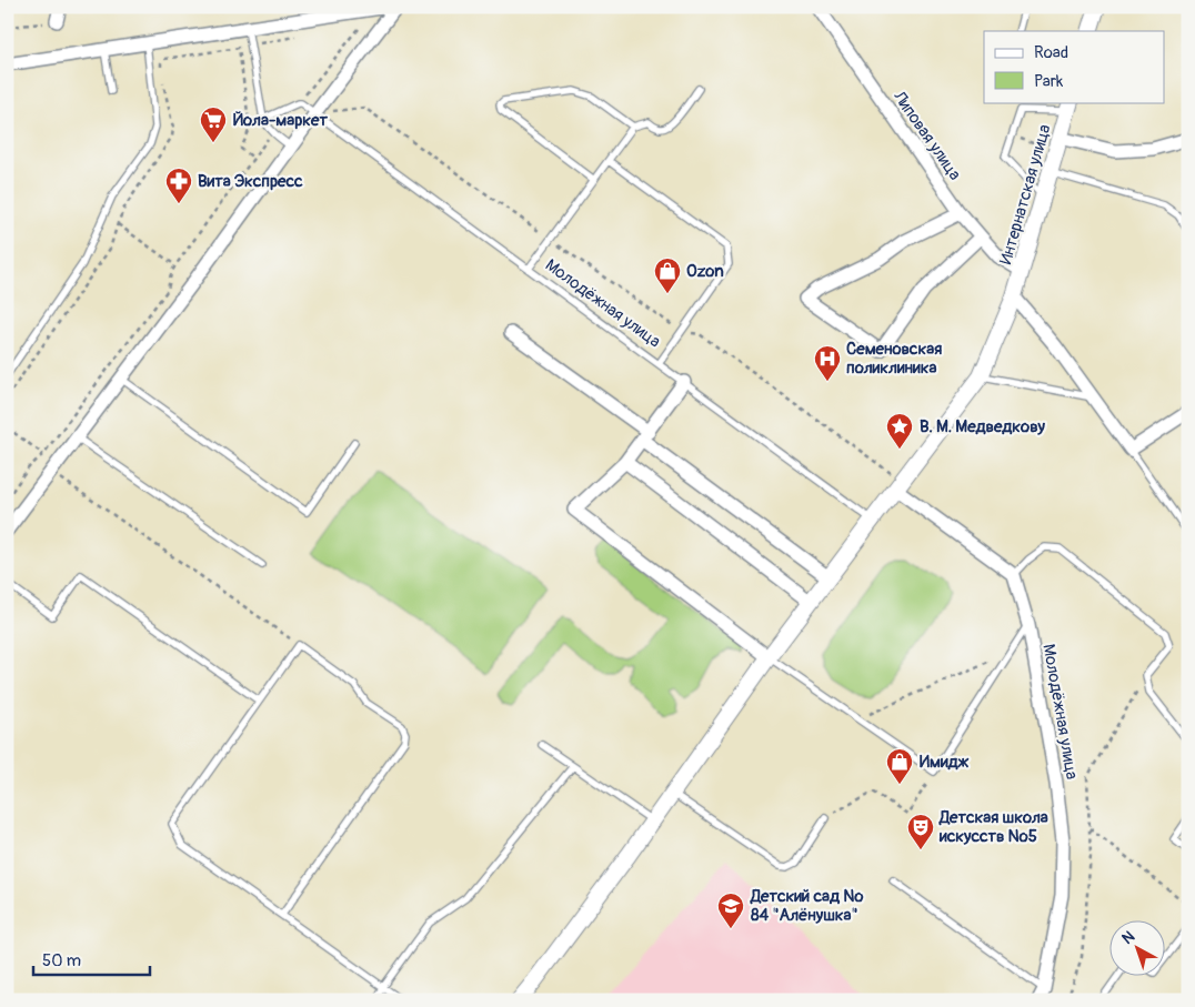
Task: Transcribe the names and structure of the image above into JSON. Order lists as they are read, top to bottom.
{
  "streets": {
    "street": ["Липовая улица", "Интернатская улица", "Молодёжная улица"]
  },
  "crossings": [
    ["Липовая улица", "Интернатская улица"],
    ["Интернатская улица", "Молодёжная улица"]
  ],
  "places": {
    "supermarket": ["Йола-маркет"],
    "pharmacy": ["Вита Экспресс"],
    "shop": ["Ozon", "Имидж"],
    "hospital": ["Семеновская поликлиника"],
    "place": ["В. М. Медведкову"],
    "theatre": ["Детская школа искусств №5"],
    "school or university": ["Детский сад № 84 \"Алёнушка\""]
  },
  "legend": ["Road", "Park"],
  "scale_bar": "50 m",
  "north": "top left"
}
